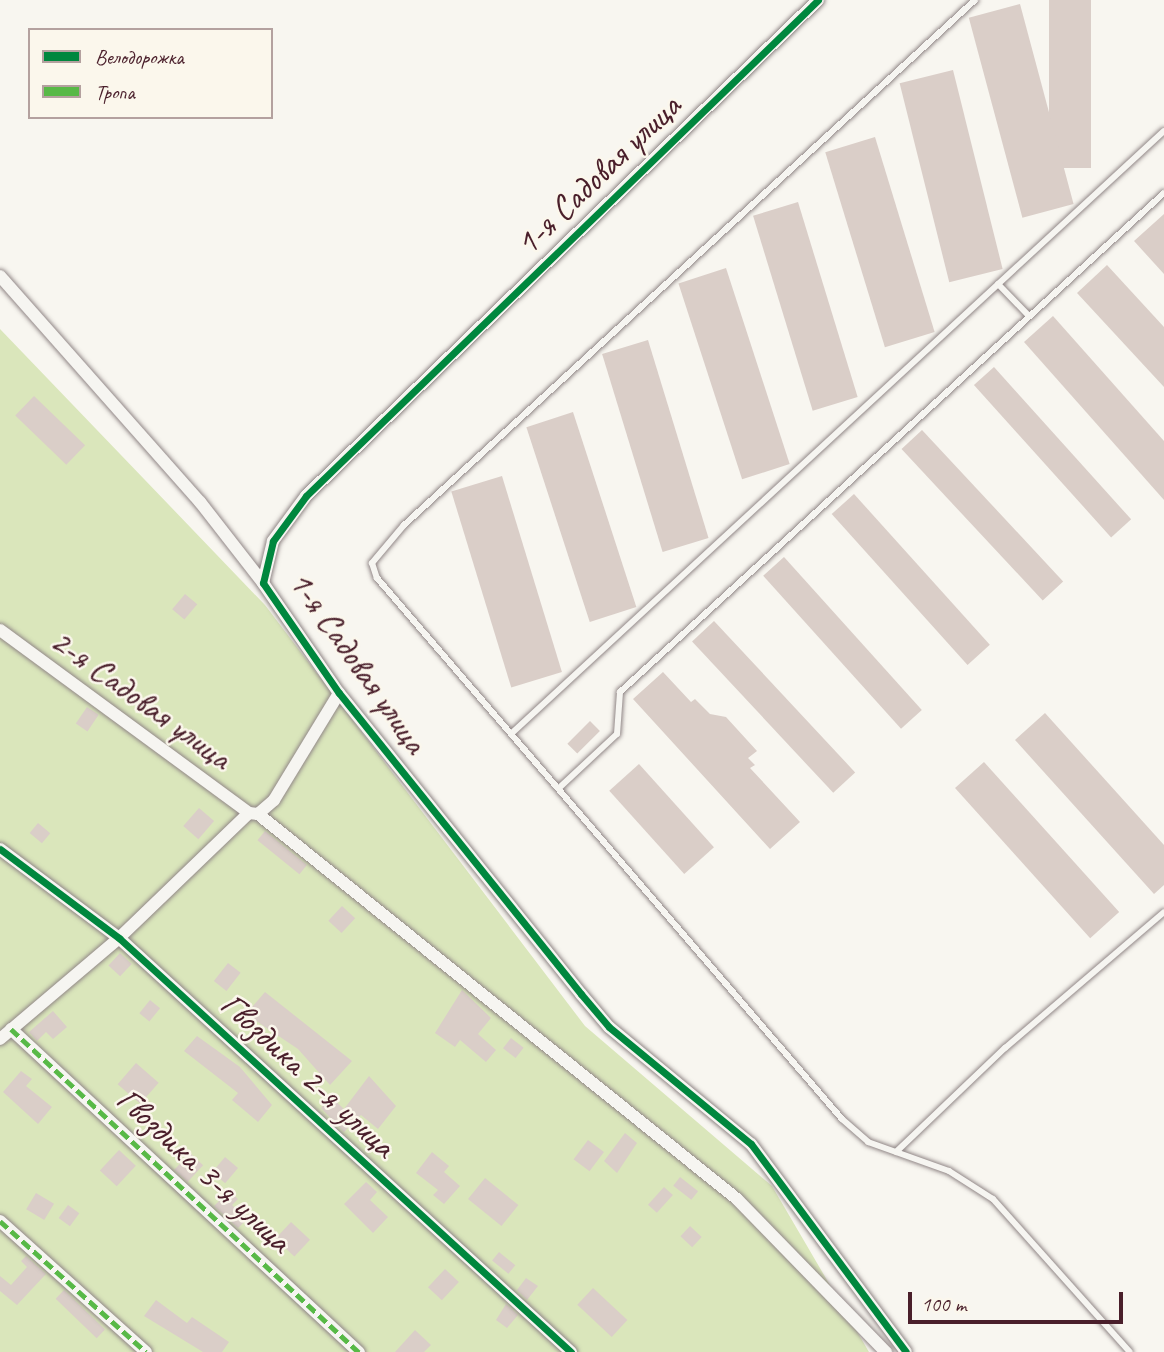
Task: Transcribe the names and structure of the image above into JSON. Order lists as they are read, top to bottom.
{
  "streets": {
    "street": [
      "1-я Садовая улица",
      "2-я Садовая улица",
      "Гвоздика 2-я улица",
      "Гвоздика 3-я улица"
    ]
  },
  "crossings": [
    ["1-я Садовая улица", "2-я Садовая улица"],
    ["1-я Садовая улица", "Гвоздика 2-я улица"],
    ["1-я Садовая улица", "Гвоздика 3-я улица"]
  ],
  "legend": ["Велодорожка", "Тропа"],
  "scale_bar": "100 m"
}
